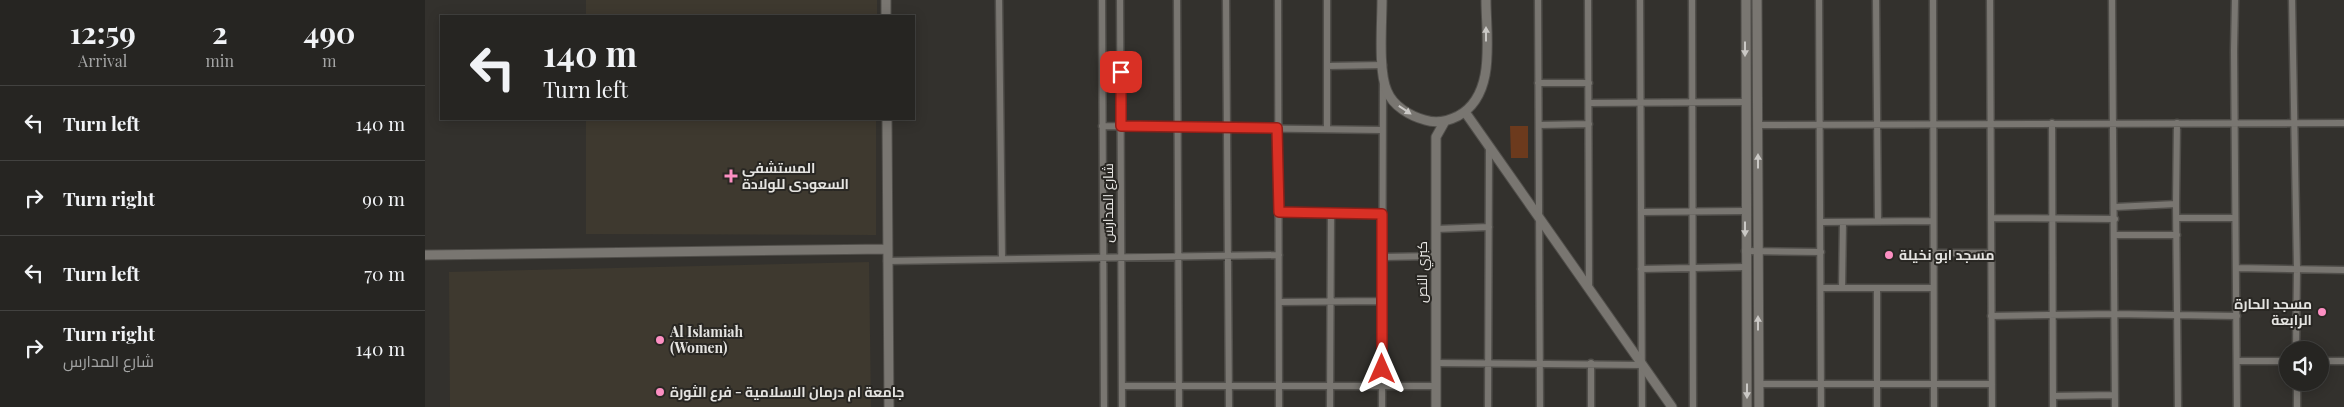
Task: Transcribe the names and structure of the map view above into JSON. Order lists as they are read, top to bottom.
{
  "streets": {
    "street": ["شارع المدارس", "كبري النص"]
  },
  "places": {
    "health": ["المستشفى السعودى للولادة"],
    "other": [
      "مسجد ابو نخيلة",
      "مسجد الحارة الرابعة",
      "Al Islamiah (Women)",
      "جامعة ام درمان الاسلامية - فرع الثورة"
    ]
  },
  "page": {
    "eta": [
      "12:59",
      "Arrival",
      "2",
      "min",
      "490",
      "m"
    ],
    "turn": ["140 m", "Turn left"],
    "list": [
      {
        "name": "Turn left",
        "value": "140 m"
      },
      {
        "name": "Turn right",
        "value": "90 m"
      },
      {
        "name": "Turn left",
        "value": "70 m"
      },
      {
        "name": "Turn right",
        "note": "شارع المدارس",
        "value": "140 m"
      }
    ]
  }
}
